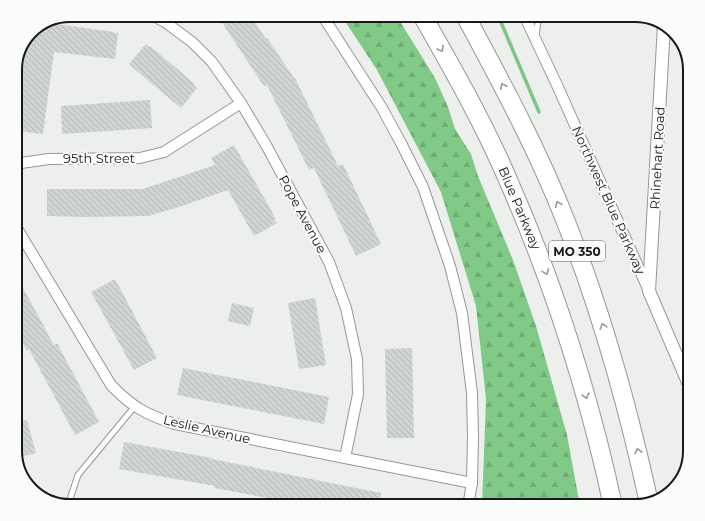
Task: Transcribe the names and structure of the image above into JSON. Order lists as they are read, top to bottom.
{
  "streets": {
    "highway": ["Blue Parkway", "MO 350"],
    "street": [
      "95th Street",
      "Rhinehart Road",
      "Northwest Blue Parkway",
      "Pope Avenue",
      "Leslie Avenue"
    ]
  },
  "crossings": [
    ["95th Street", "Pope Avenue"],
    ["Rhinehart Road", "Northwest Blue Parkway"],
    ["Pope Avenue", "Leslie Avenue"]
  ]
}
